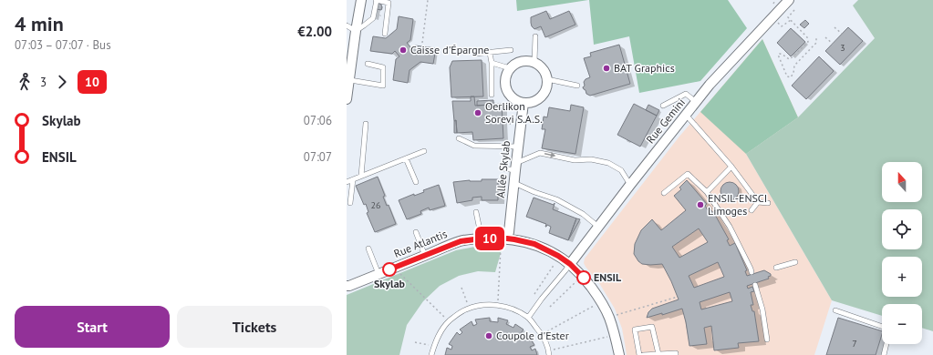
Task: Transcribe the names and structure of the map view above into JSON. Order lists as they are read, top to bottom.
{
  "streets": {
    "street": ["Rue Gemini", "Allée Skylab", "Rue Atlantis"]
  },
  "crossings": [
    ["Rue Gemini", "Rue Atlantis"],
    ["Allée Skylab", "Rue Atlantis"]
  ],
  "places": [
    "Caisse d'Épargne",
    "BAT Graphics",
    "Oerlikon Sorevi S.A.S.",
    "ENSIL-ENSCI Limoges",
    "Skylab",
    "ENSIL",
    "Coupole d'Ester"
  ],
  "lines": ["bus line 10"],
  "house_numbers": ["3", "26", "7"],
  "north": "top",
  "page": {
    "heading": ["4 min", "07:03 – 07:07 · Bus", "€2.00"],
    "on_map": "10",
    "legs": ["3", "10"],
    "list": [
      {
        "name": "Skylab",
        "value": "07:06"
      },
      {
        "name": "ENSIL",
        "value": "07:07"
      }
    ],
    "map_buttons": ["+", "−"],
    "buttons": ["Start", "Tickets"]
  }
}
